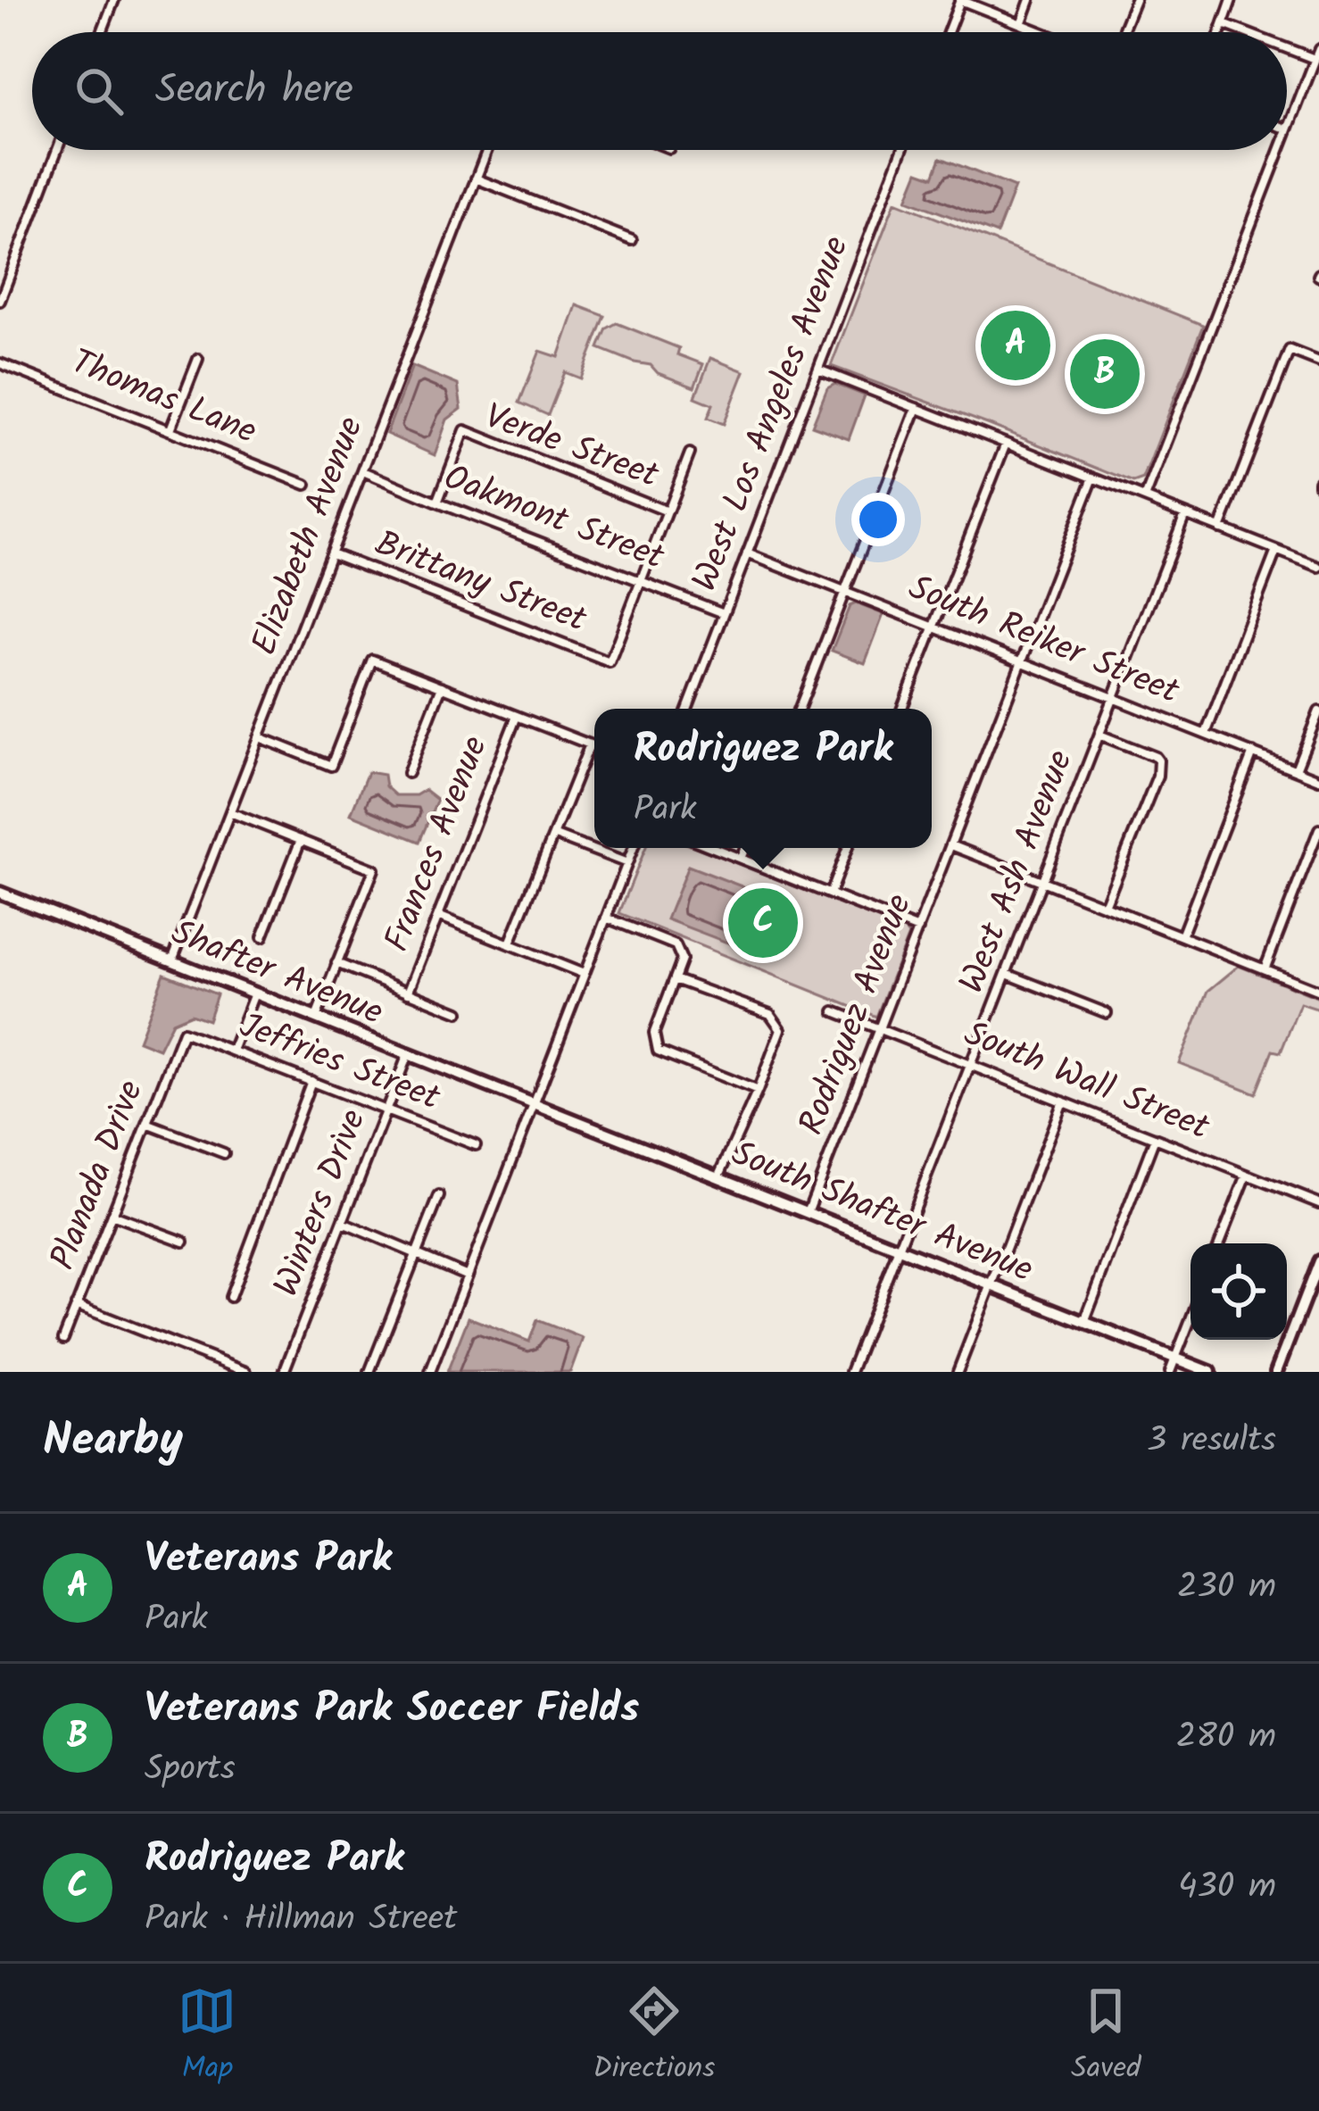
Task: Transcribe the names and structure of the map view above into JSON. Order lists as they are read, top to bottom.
{
  "streets": {
    "main road": ["Shafter Avenue", "South Shafter Avenue"],
    "street": [
      "Thomas Lane",
      "West Los Angeles Avenue",
      "Verde Street",
      "Oakmont Street",
      "Elizabeth Avenue",
      "Brittany Street",
      "South Reiker Street",
      "Frances Avenue",
      "West Ash Avenue",
      "Rodriguez Avenue",
      "Jeffries Street",
      "South Wall Street",
      "Planada Drive",
      "Winters Drive"
    ]
  },
  "crossings": [
    ["West Los Angeles Avenue", "Oakmont Street"],
    ["West Los Angeles Avenue", "South Reiker Street"],
    ["Verde Street", "Oakmont Street"],
    ["Oakmont Street", "Elizabeth Avenue"],
    ["Oakmont Street", "Brittany Street"],
    ["Elizabeth Avenue", "Brittany Street"],
    ["Elizabeth Avenue", "Shafter Avenue"],
    ["South Reiker Street", "West Ash Avenue"],
    ["South Reiker Street", "Rodriguez Avenue"],
    ["West Ash Avenue", "South Wall Street"],
    ["West Ash Avenue", "South Shafter Avenue"],
    ["Shafter Avenue", "Winters Drive"],
    ["Shafter Avenue", "South Shafter Avenue"],
    ["Rodriguez Avenue", "South Wall Street"],
    ["Rodriguez Avenue", "South Shafter Avenue"],
    ["Jeffries Street", "Planada Drive"],
    ["Jeffries Street", "Winters Drive"]
  ],
  "page": {
    "search": "Search here",
    "pins": ["A", "B", "C"],
    "popup": ["Rodriguez Park", "Park"],
    "heading": ["Nearby", "3 results"],
    "list": [
      {
        "mark": "A",
        "name": "Veterans Park",
        "note": "Park",
        "value": "230 m"
      },
      {
        "mark": "B",
        "name": "Veterans Park Soccer Fields",
        "note": "Sports",
        "value": "280 m"
      },
      {
        "mark": "C",
        "name": "Rodriguez Park",
        "note": "Park · Hillman Street",
        "value": "430 m"
      }
    ],
    "nav": ["Map", "Directions", "Saved"]
  }
}
